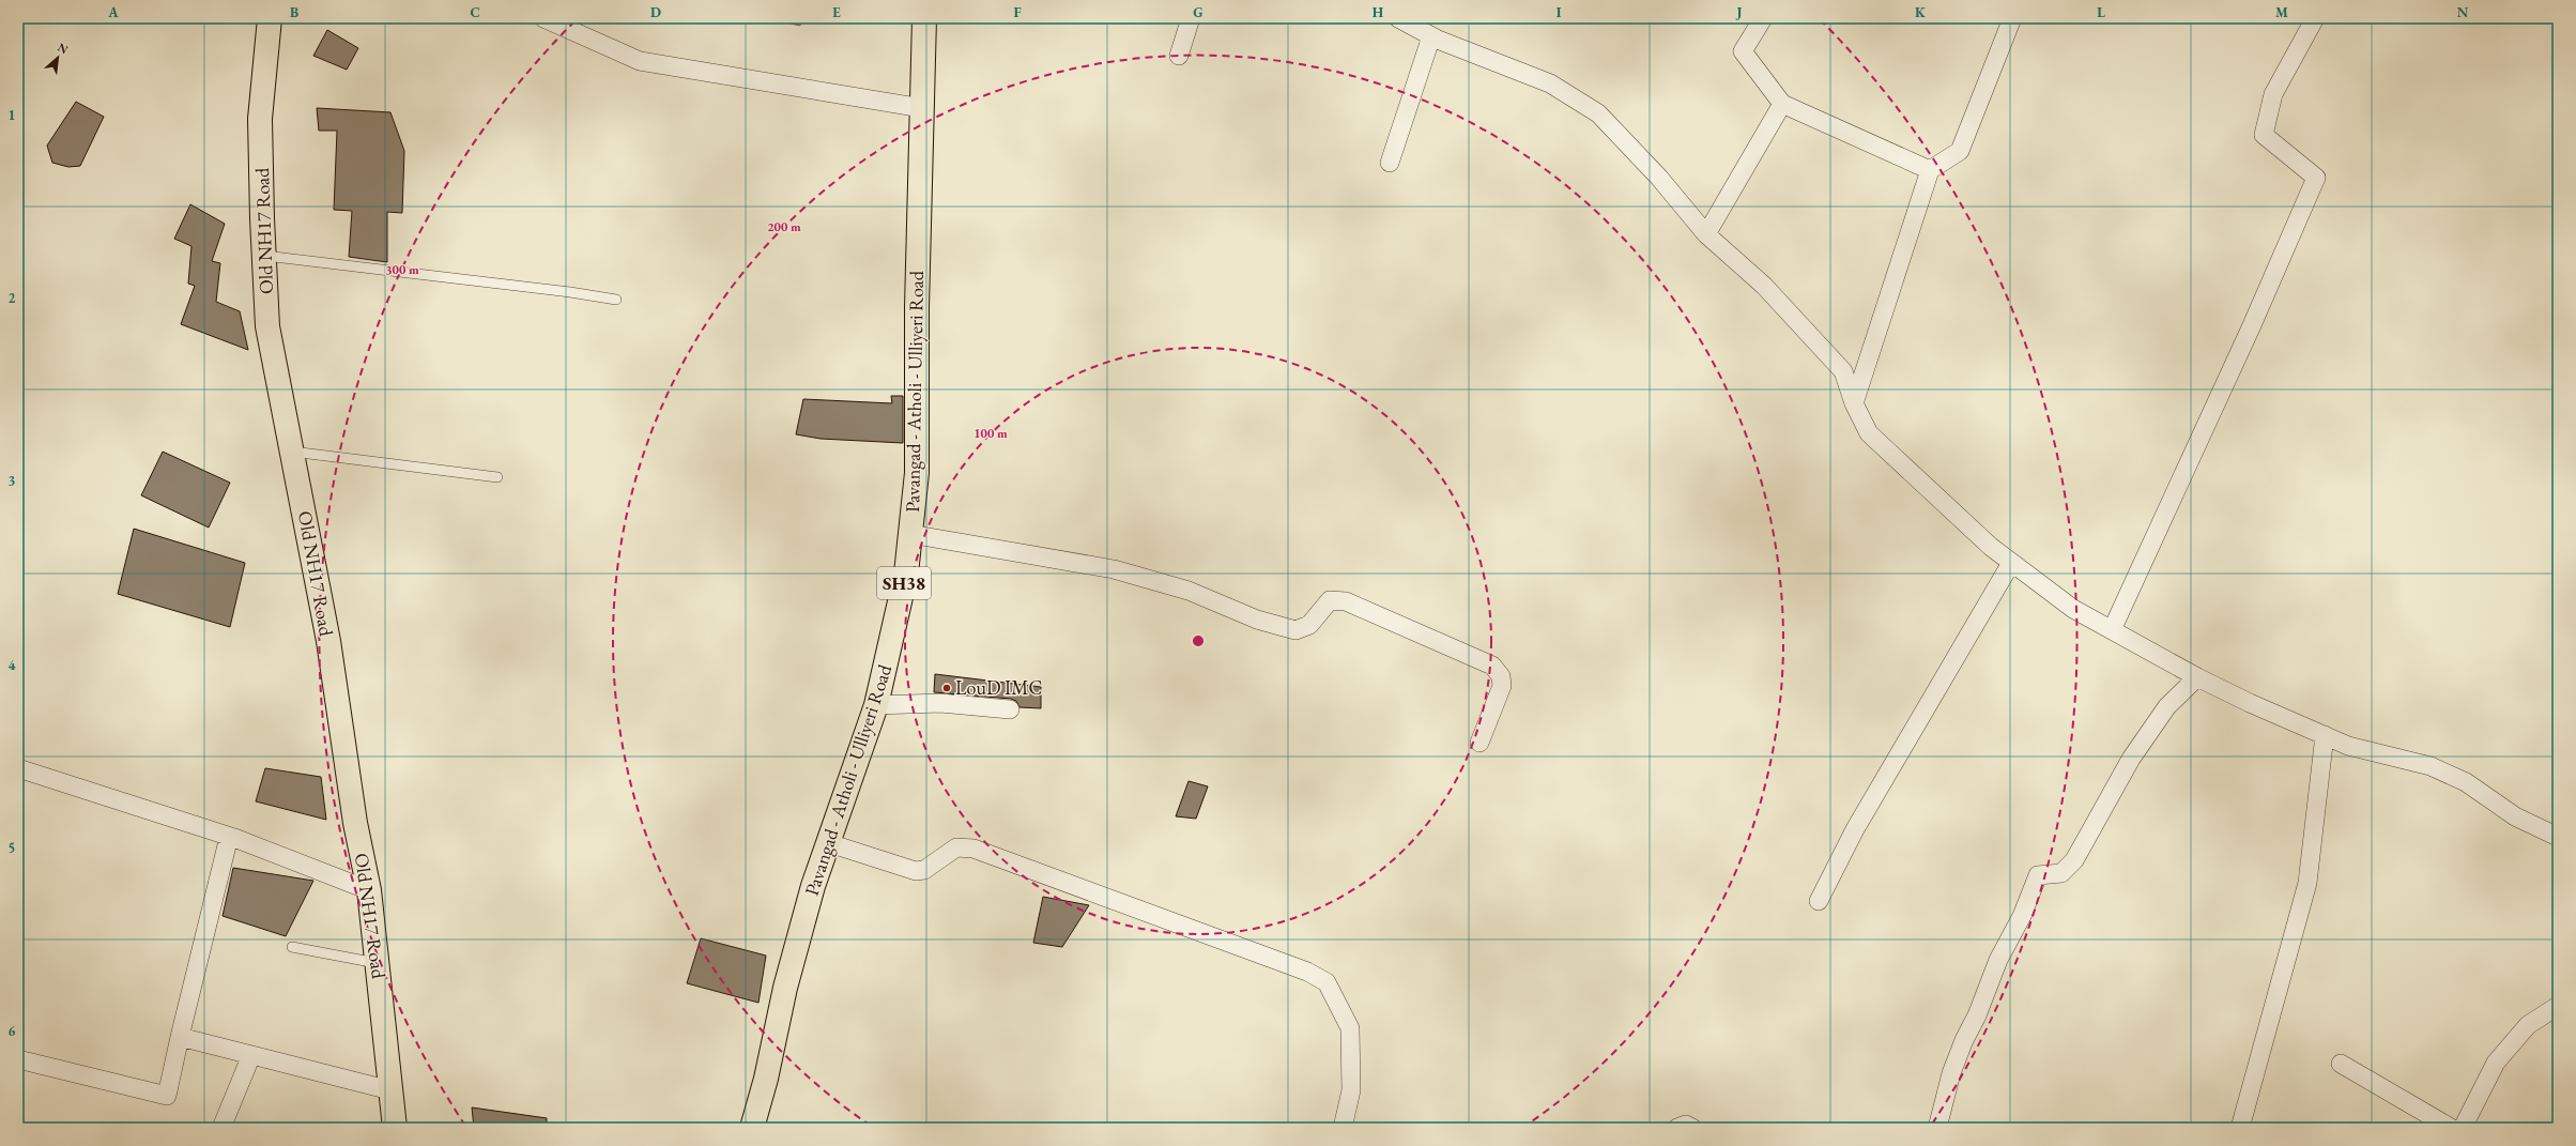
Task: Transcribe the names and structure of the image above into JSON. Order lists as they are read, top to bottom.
{
  "streets": {
    "main road": ["Old NH17 Road", "Pavangad - Atholi - Ulliyeri Road", "SH38"]
  },
  "places": ["LouD IMC"],
  "north": "top right",
  "grid": {
    "columns": [
      "A",
      "B",
      "C",
      "D",
      "E",
      "F",
      "G",
      "H",
      "I",
      "J",
      "K",
      "L",
      "M",
      "N"
    ],
    "rows": [
      "1",
      "2",
      "3",
      "4",
      "5",
      "6"
    ]
  },
  "rings": ["200 m", "300 m", "100 m"]
}
